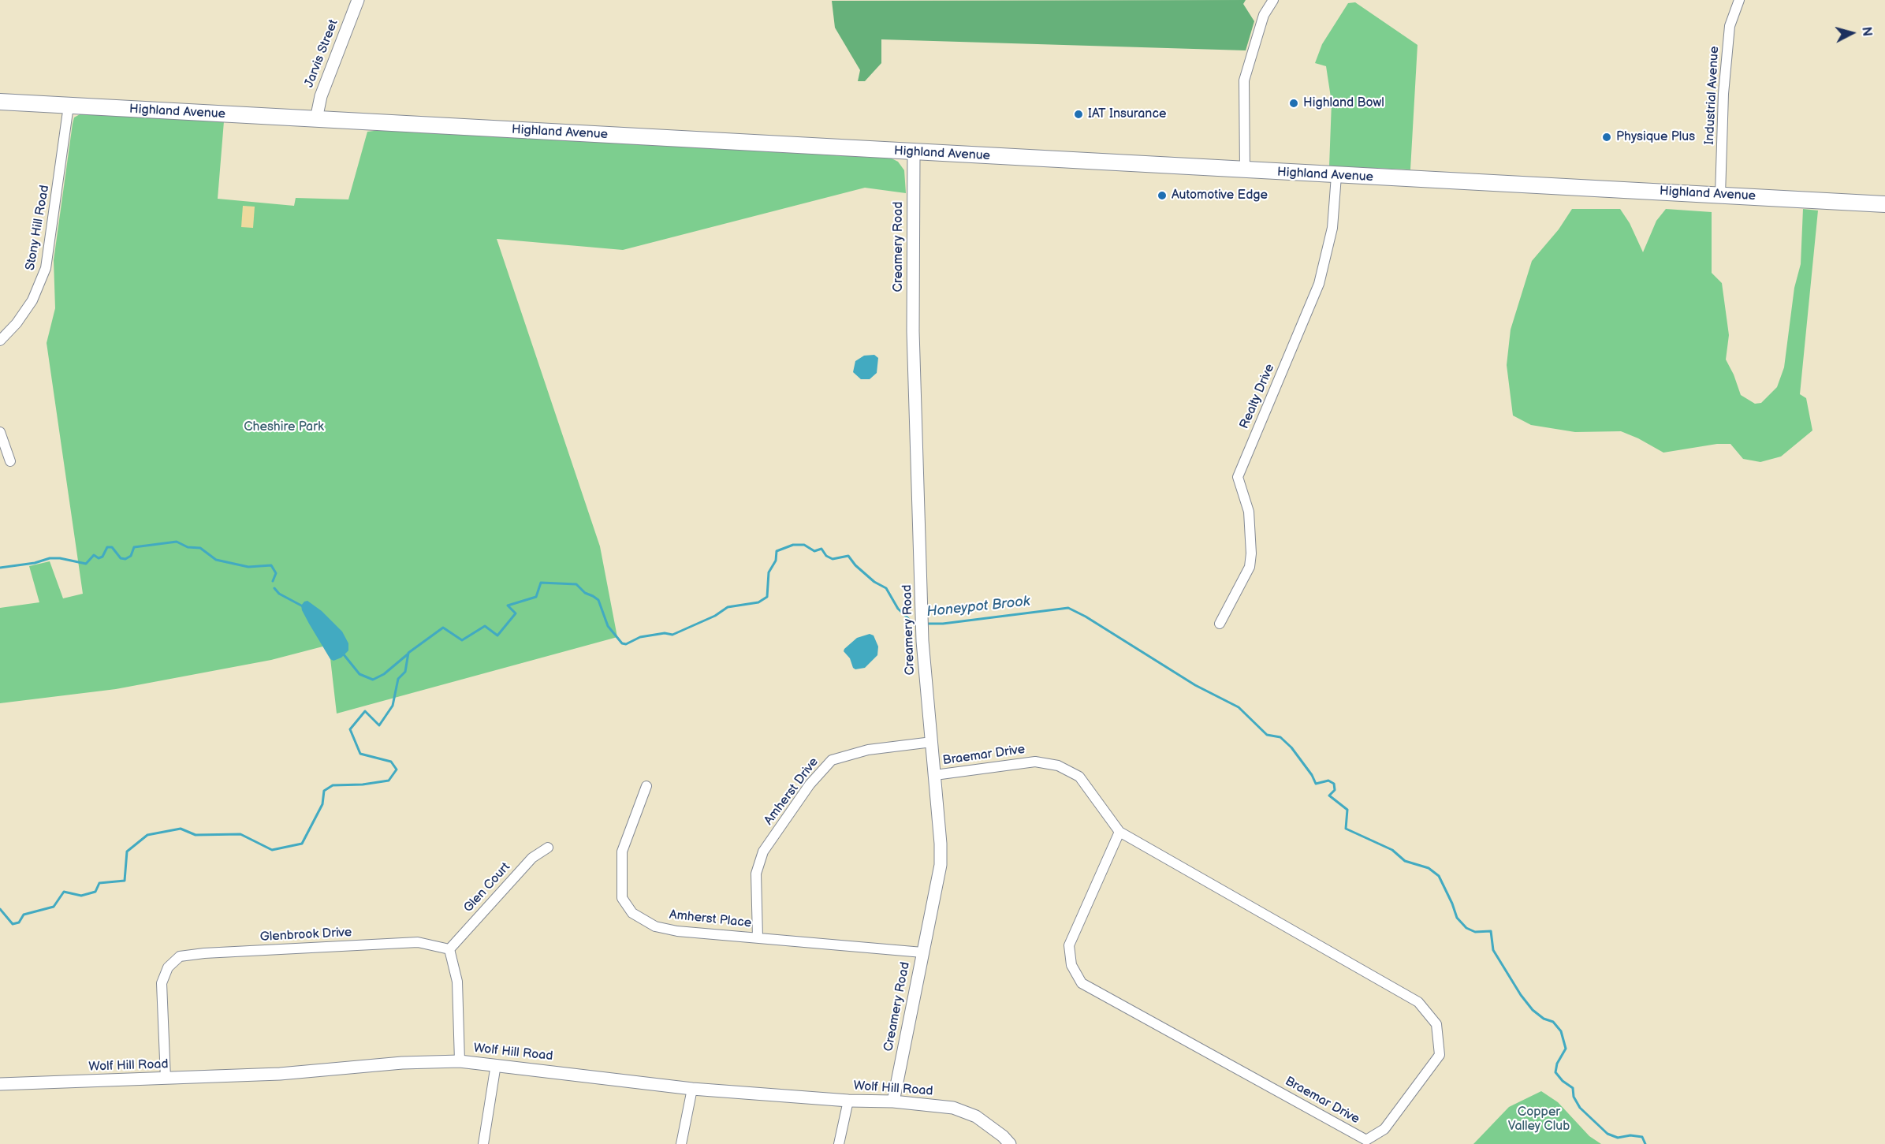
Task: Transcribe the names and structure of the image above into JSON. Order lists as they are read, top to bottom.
{
  "streets": {
    "highway": ["Highland Avenue"],
    "street": [
      "Jarvis Street",
      "Industrial Avenue",
      "Stony Hill Road",
      "Creamery Road",
      "Realty Drive",
      "Braemar Drive",
      "Amherst Drive",
      "Glen Court",
      "Amherst Place",
      "Glenbrook Drive",
      "Wolf Hill Road"
    ]
  },
  "crossings": [
    ["Jarvis Street", "Highland Avenue"],
    ["Industrial Avenue", "Highland Avenue"],
    ["Highland Avenue", "Stony Hill Road"],
    ["Highland Avenue", "Creamery Road"],
    ["Highland Avenue", "Realty Drive"],
    ["Creamery Road", "Braemar Drive"],
    ["Creamery Road", "Amherst Drive"],
    ["Creamery Road", "Amherst Place"],
    ["Creamery Road", "Wolf Hill Road"],
    ["Amherst Drive", "Amherst Place"],
    ["Glen Court", "Glenbrook Drive"],
    ["Glenbrook Drive", "Wolf Hill Road"]
  ],
  "water": ["Honeypot Brook"],
  "parks": ["Cheshire Park", "Copper Valley Club"],
  "places": [
    "Highland Bowl",
    "IAT Insurance",
    "Physique Plus",
    "Automotive Edge"
  ],
  "north": "right"
}
